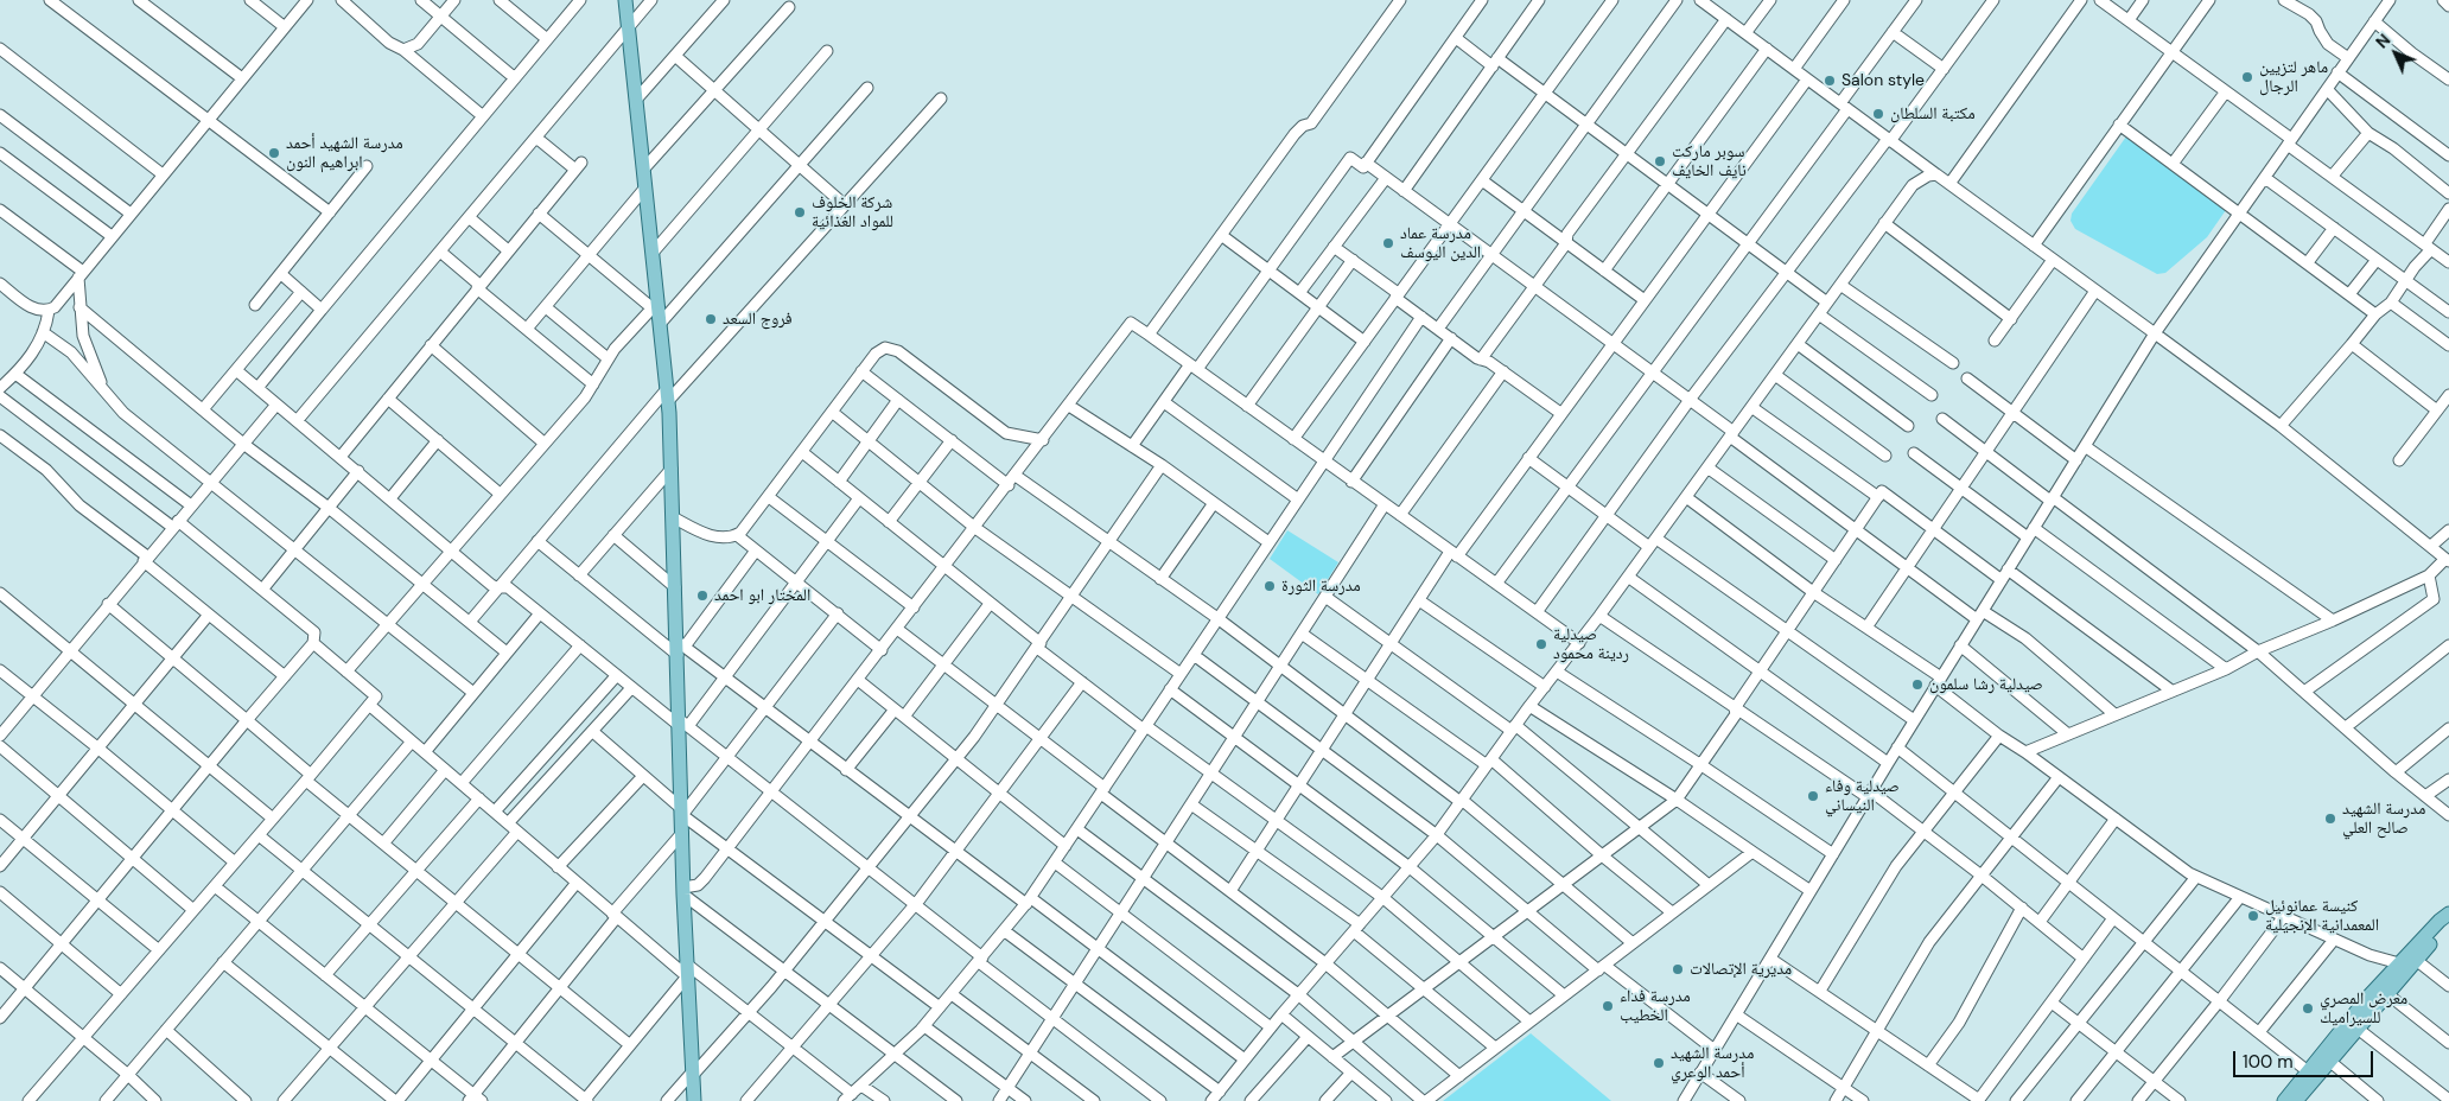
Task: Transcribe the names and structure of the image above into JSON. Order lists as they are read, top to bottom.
{
  "places": [
    "ماهر لتزيين الرجال",
    "Salon style",
    "مكتبة السلطان",
    "مدرسة الشهيد أحمد ابراهيم النون",
    "سوبر ماركت نايف الخايف",
    "شركة الخلوف للمواد الغذائية",
    "مدرسة عماد الدين اليوسف",
    "فروج السعد",
    "مدرسة الثورة",
    "المختار ابو احمد",
    "صيدلية ردينة محمود",
    "صيدلية رشا سلمون",
    "صيدلية وفاء النيساني",
    "مدرسة الشهيد صالح العلي",
    "كنيسة عمانوئيل المعمدانية الإنجيلية",
    "مديرية الإتصالات",
    "مدرسة فداء الخطيب",
    "معرض المصري للسيراميك",
    "مدرسة الشهيد أحمد الوعري"
  ],
  "scale_bar": "100 m",
  "north": "top left"
}
